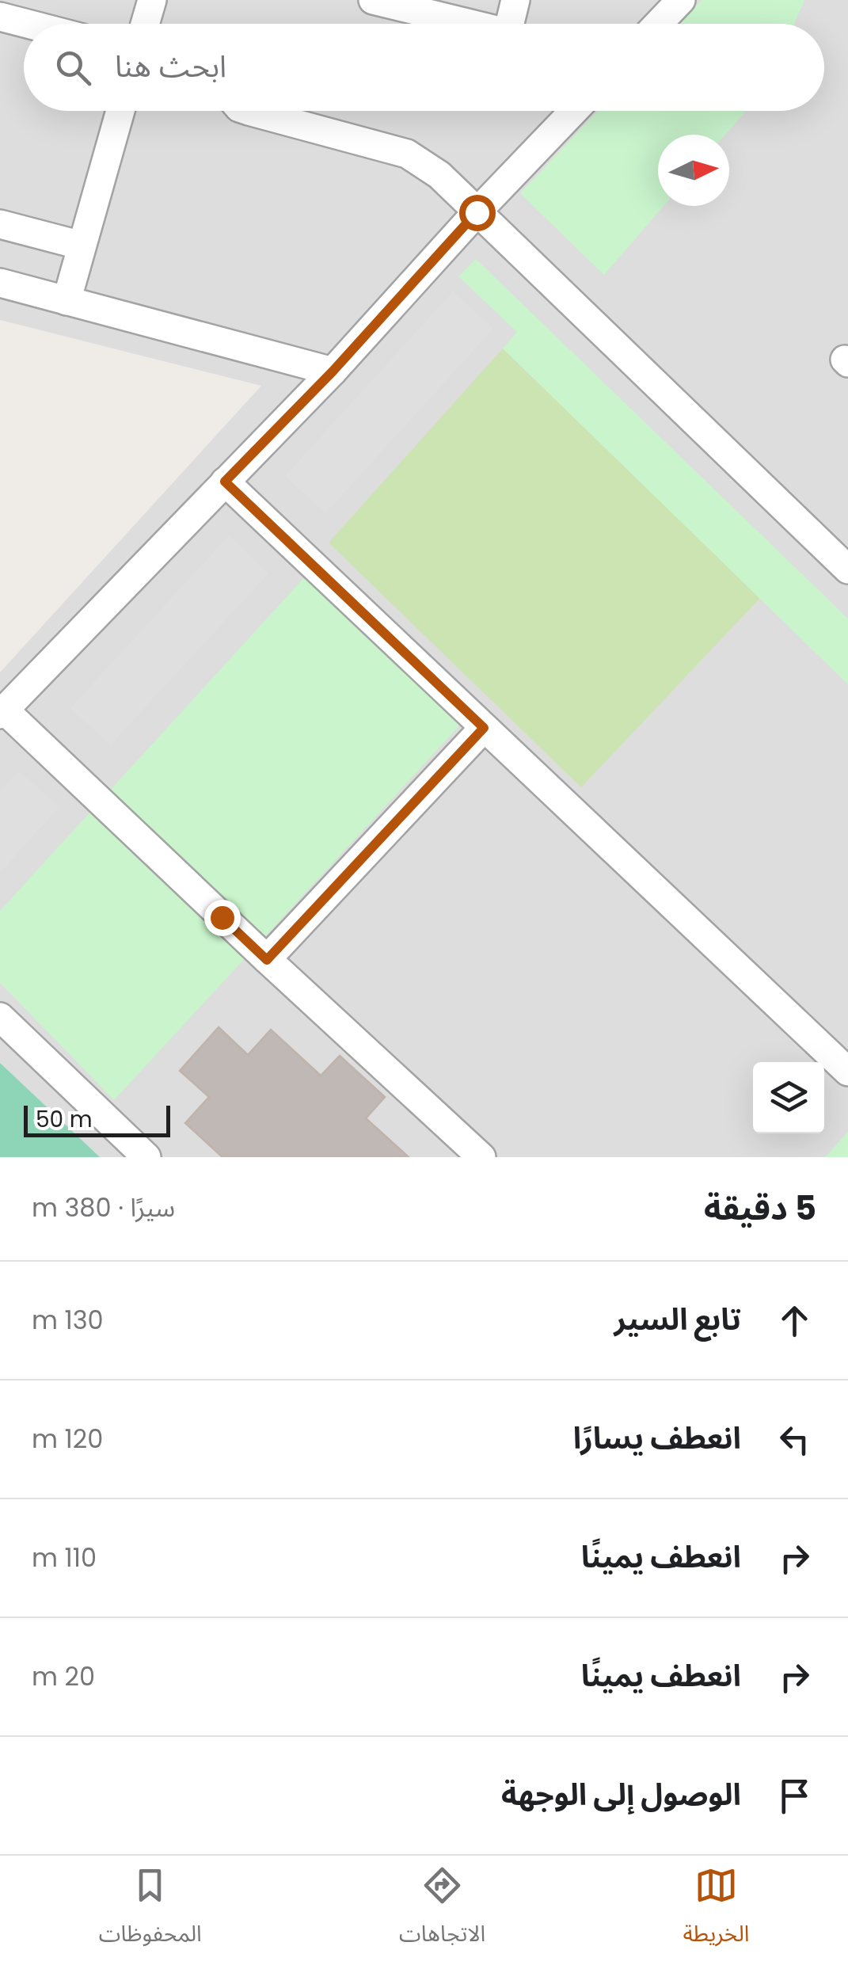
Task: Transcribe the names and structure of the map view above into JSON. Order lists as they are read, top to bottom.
{
  "scale_bar": "50 m",
  "north": "right",
  "page": {
    "search": "ابحث هنا",
    "scale": "50 m",
    "heading": ["5 دقيقة", "سيرًا · 380 m"],
    "list": [
      ["تابع السير", "130 m"],
      ["انعطف يسارًا", "120 m"],
      ["انعطف يمينًا", "110 m"],
      ["انعطف يمينًا", "20 m"],
      "الوصول إلى الوجهة"
    ],
    "nav": ["الخريطة", "الاتجاهات", "المحفوظات"]
  }
}
